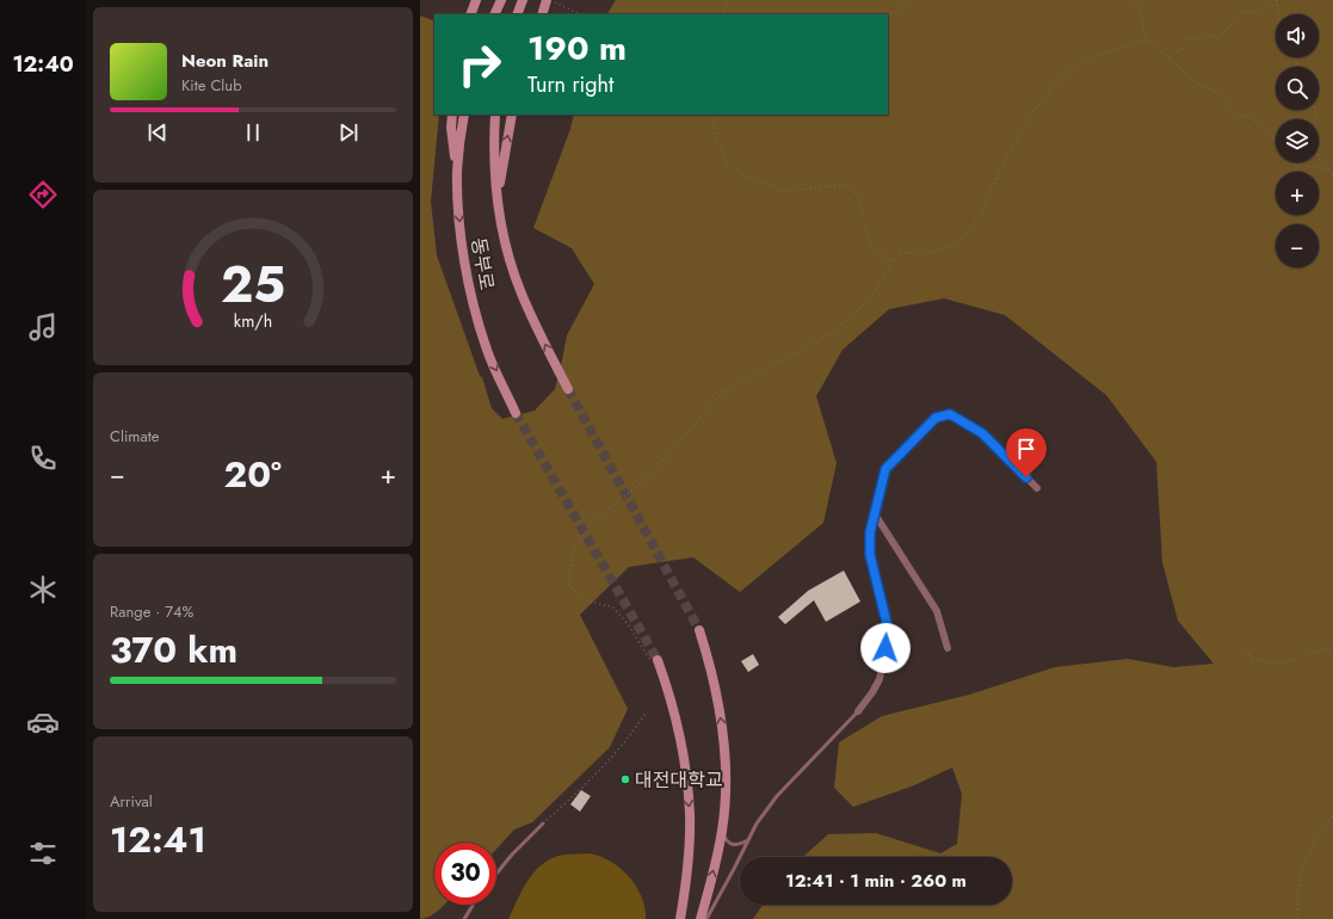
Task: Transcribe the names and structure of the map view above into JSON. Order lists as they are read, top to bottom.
{
  "streets": {
    "main road": ["동부로"]
  },
  "places": ["대전대학교"],
  "page": {
    "tabs": "12:40",
    "map_buttons": ["+", "−"],
    "turn": ["190 m", "Turn right"],
    "song": ["Neon Rain", "Kite Club"],
    "tile": [
      "Climate",
      ["Range · 74%", "370 km"],
      ["Arrival", "12:41"]
    ],
    "heat": ["−", "20°", "+"],
    "limit": "30",
    "trip": "12:41 · 1 min · 260 m",
    "gauge": ["25", "km/h"]
  }
}
